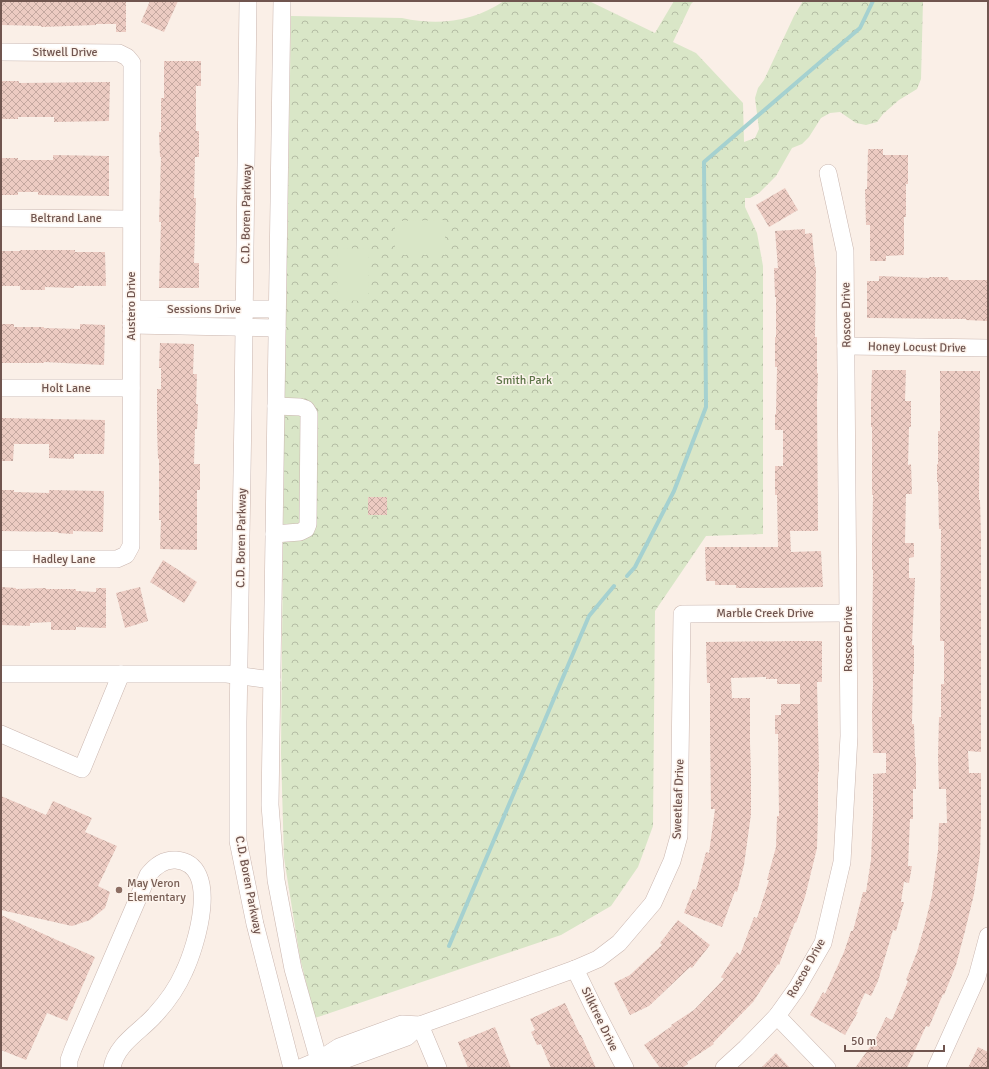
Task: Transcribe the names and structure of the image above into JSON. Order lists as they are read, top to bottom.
{
  "streets": {
    "street": [
      "Sitwell Drive",
      "C.D. Boren Parkway",
      "Beltrand Lane",
      "Austero Drive",
      "Sessions Drive",
      "Roscoe Drive",
      "Honey Locust Drive",
      "Holt Lane",
      "Hadley Lane",
      "Marble Creek Drive",
      "Sweetleaf Drive",
      "Silktree Drive"
    ]
  },
  "crossings": [
    ["Sitwell Drive", "Austero Drive"],
    ["C.D. Boren Parkway", "Sessions Drive"],
    ["Beltrand Lane", "Austero Drive"],
    ["Austero Drive", "Sessions Drive"],
    ["Austero Drive", "Holt Lane"],
    ["Austero Drive", "Hadley Lane"],
    ["Roscoe Drive", "Honey Locust Drive"],
    ["Roscoe Drive", "Marble Creek Drive"],
    ["Marble Creek Drive", "Sweetleaf Drive"],
    ["Sweetleaf Drive", "Silktree Drive"]
  ],
  "parks": ["Smith Park"],
  "places": ["May Veron Elementary"],
  "scale_bar": "50 m"
}
